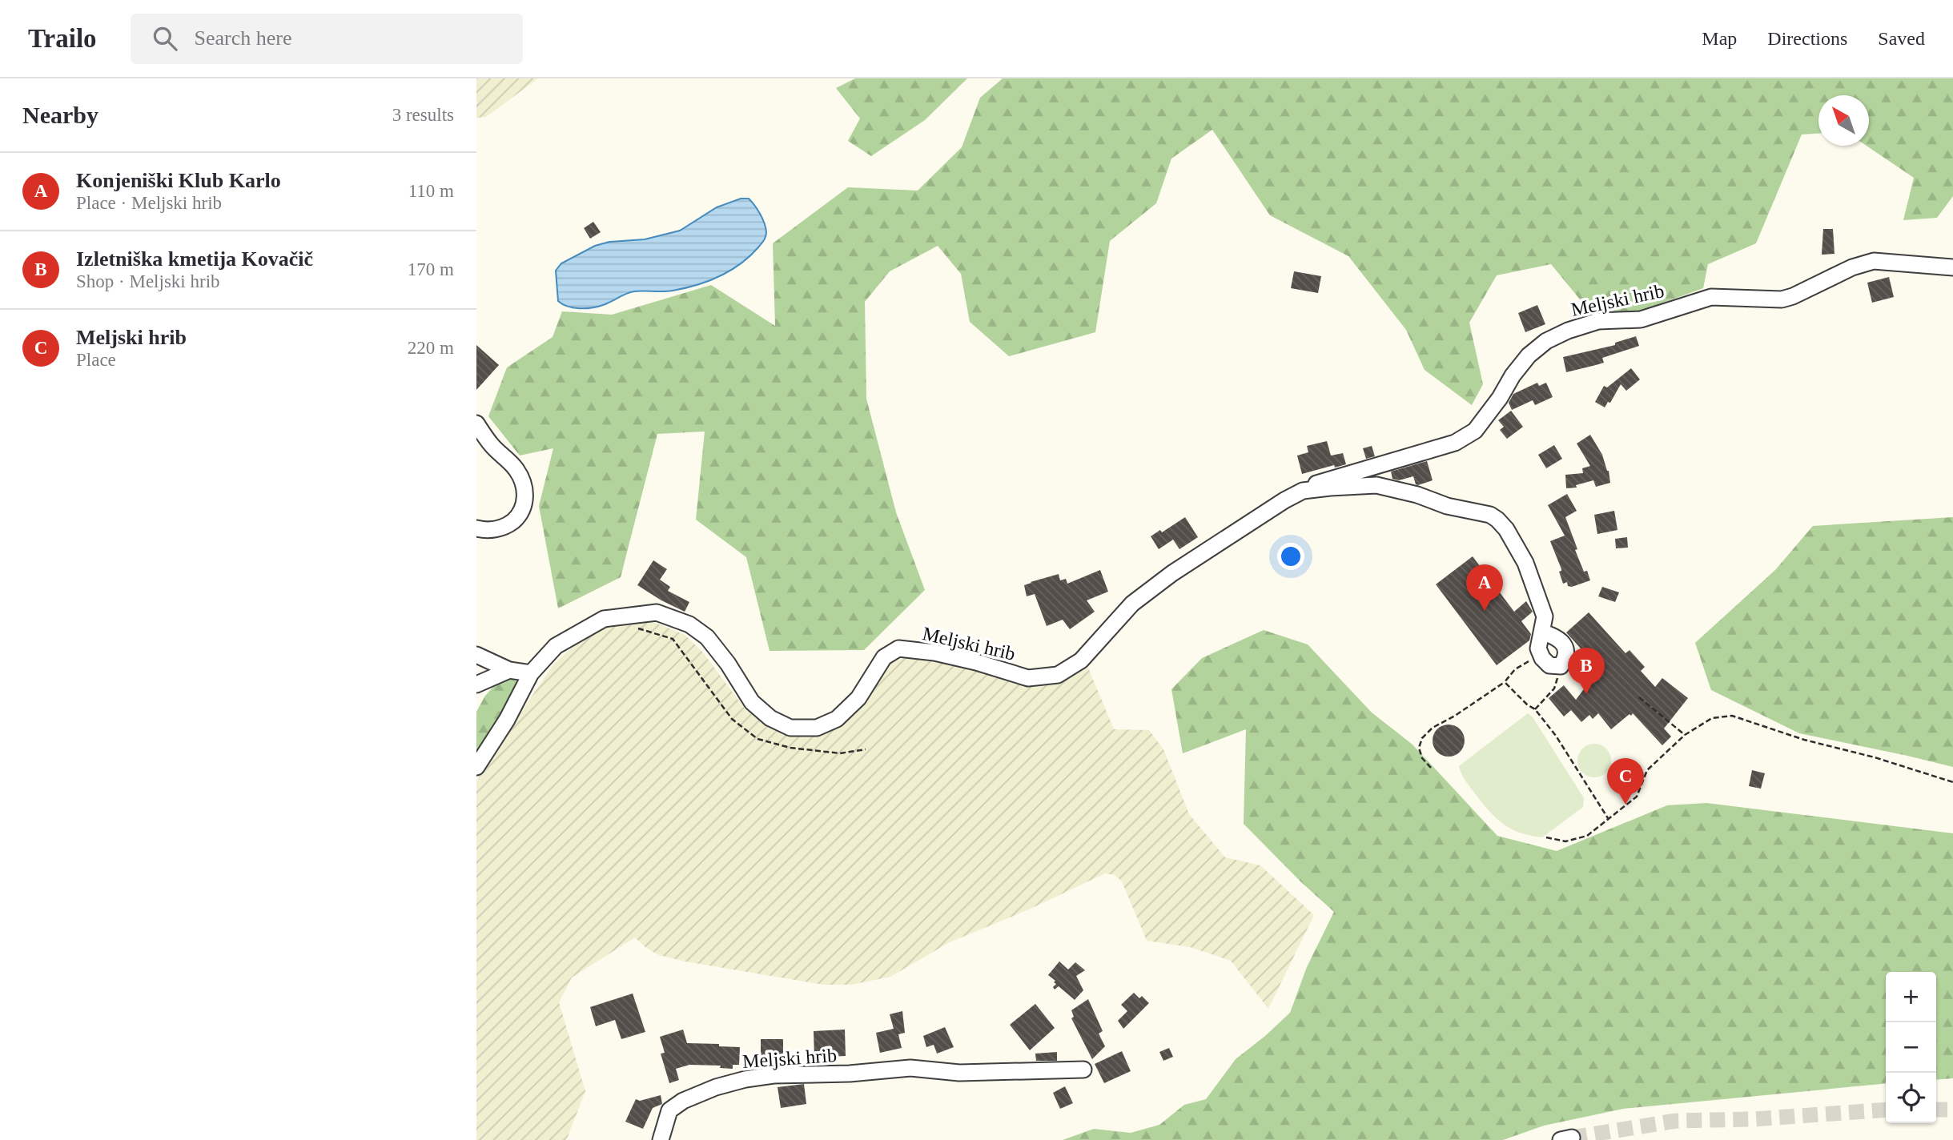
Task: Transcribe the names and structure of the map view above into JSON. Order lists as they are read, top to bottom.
{
  "streets": {
    "street": ["Meljski hrib"]
  },
  "north": "top left",
  "page": {
    "header": "Trailo",
    "search": "Search here",
    "nav": ["Map", "Directions", "Saved"],
    "heading": ["Nearby", "3 results"],
    "list": [
      {
        "mark": "A",
        "name": "Konjeniški Klub Karlo",
        "note": "Place · Meljski hrib",
        "value": "110 m"
      },
      {
        "mark": "B",
        "name": "Izletniška kmetija Kovačič",
        "note": "Shop · Meljski hrib",
        "value": "170 m"
      },
      {
        "mark": "C",
        "name": "Meljski hrib",
        "note": "Place",
        "value": "220 m"
      }
    ],
    "pins": ["A", "B", "C"],
    "map_buttons": ["+", "−"]
  }
}
